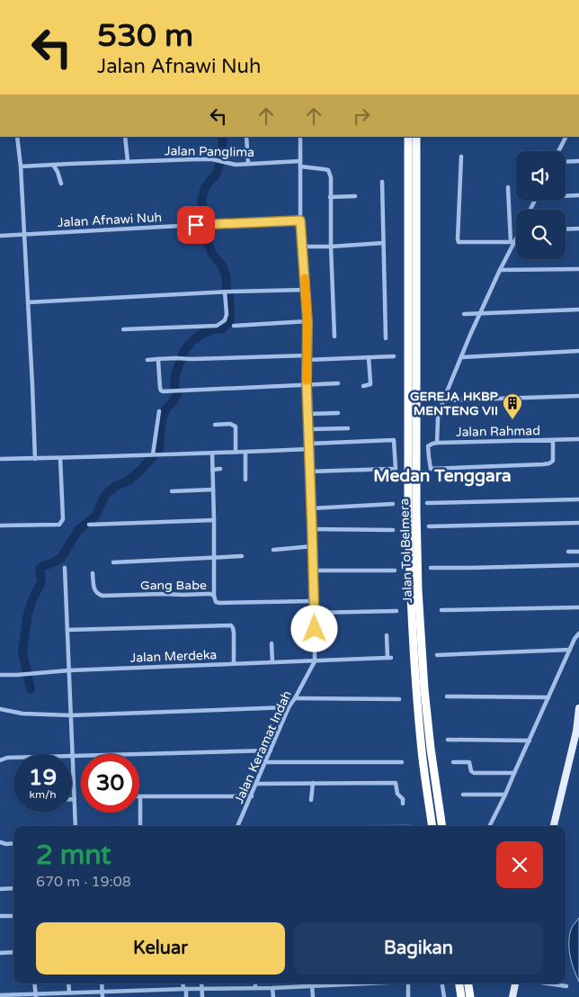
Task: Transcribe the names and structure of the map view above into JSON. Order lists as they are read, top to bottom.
{
  "streets": {
    "highway": ["Jalan Tol Belmera"],
    "street": [
      "Jalan Panglima",
      "Jalan Afnawi Nuh",
      "Jalan Rahmad",
      "Gang Babe",
      "Jalan Merdeka",
      "Jalan Keramat Indah"
    ]
  },
  "crossings": [
    ["Jalan Panglima", "Jalan Keramat Indah"],
    ["Jalan Afnawi Nuh", "Jalan Keramat Indah"],
    ["Gang Babe", "Jalan Keramat Indah"],
    ["Jalan Merdeka", "Jalan Keramat Indah"]
  ],
  "districts": ["Medan Tenggara"],
  "places": {
    "building": ["GEREJA HKBP MENTENG VII"]
  },
  "page": {
    "turn": ["530 m", "Jalan Afnawi Nuh"],
    "speed": "19 km/h",
    "limit": "30",
    "heading": ["2 mnt", "670 m · 19:08"],
    "buttons": ["Keluar", "Bagikan"]
  }
}
